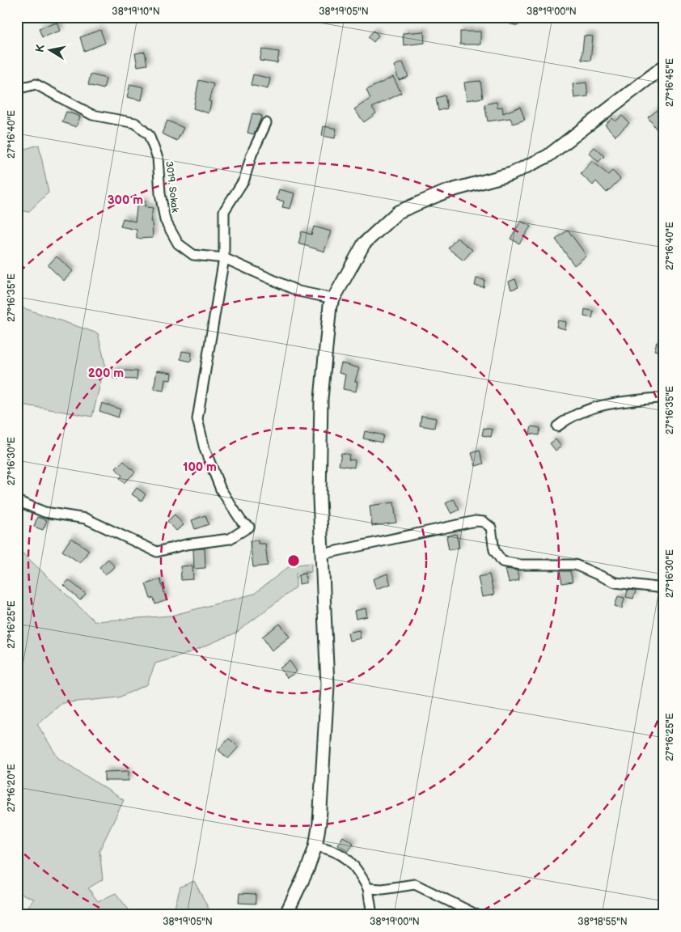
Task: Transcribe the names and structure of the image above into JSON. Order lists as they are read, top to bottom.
{
  "streets": {
    "street": ["3019. Sokak"]
  },
  "north": "left",
  "coordinates": [
    "38°19'10\"N",
    "38°19'05\"N",
    "38°19'00\"N",
    "27°16'45\"E",
    "27°16'40\"E",
    "27°16'35\"E",
    "27°16'30\"E",
    "27°16'25\"E",
    "27°16'20\"E",
    "38°18'55\"N"
  ],
  "rings": ["300 m", "200 m", "100 m"]
}
